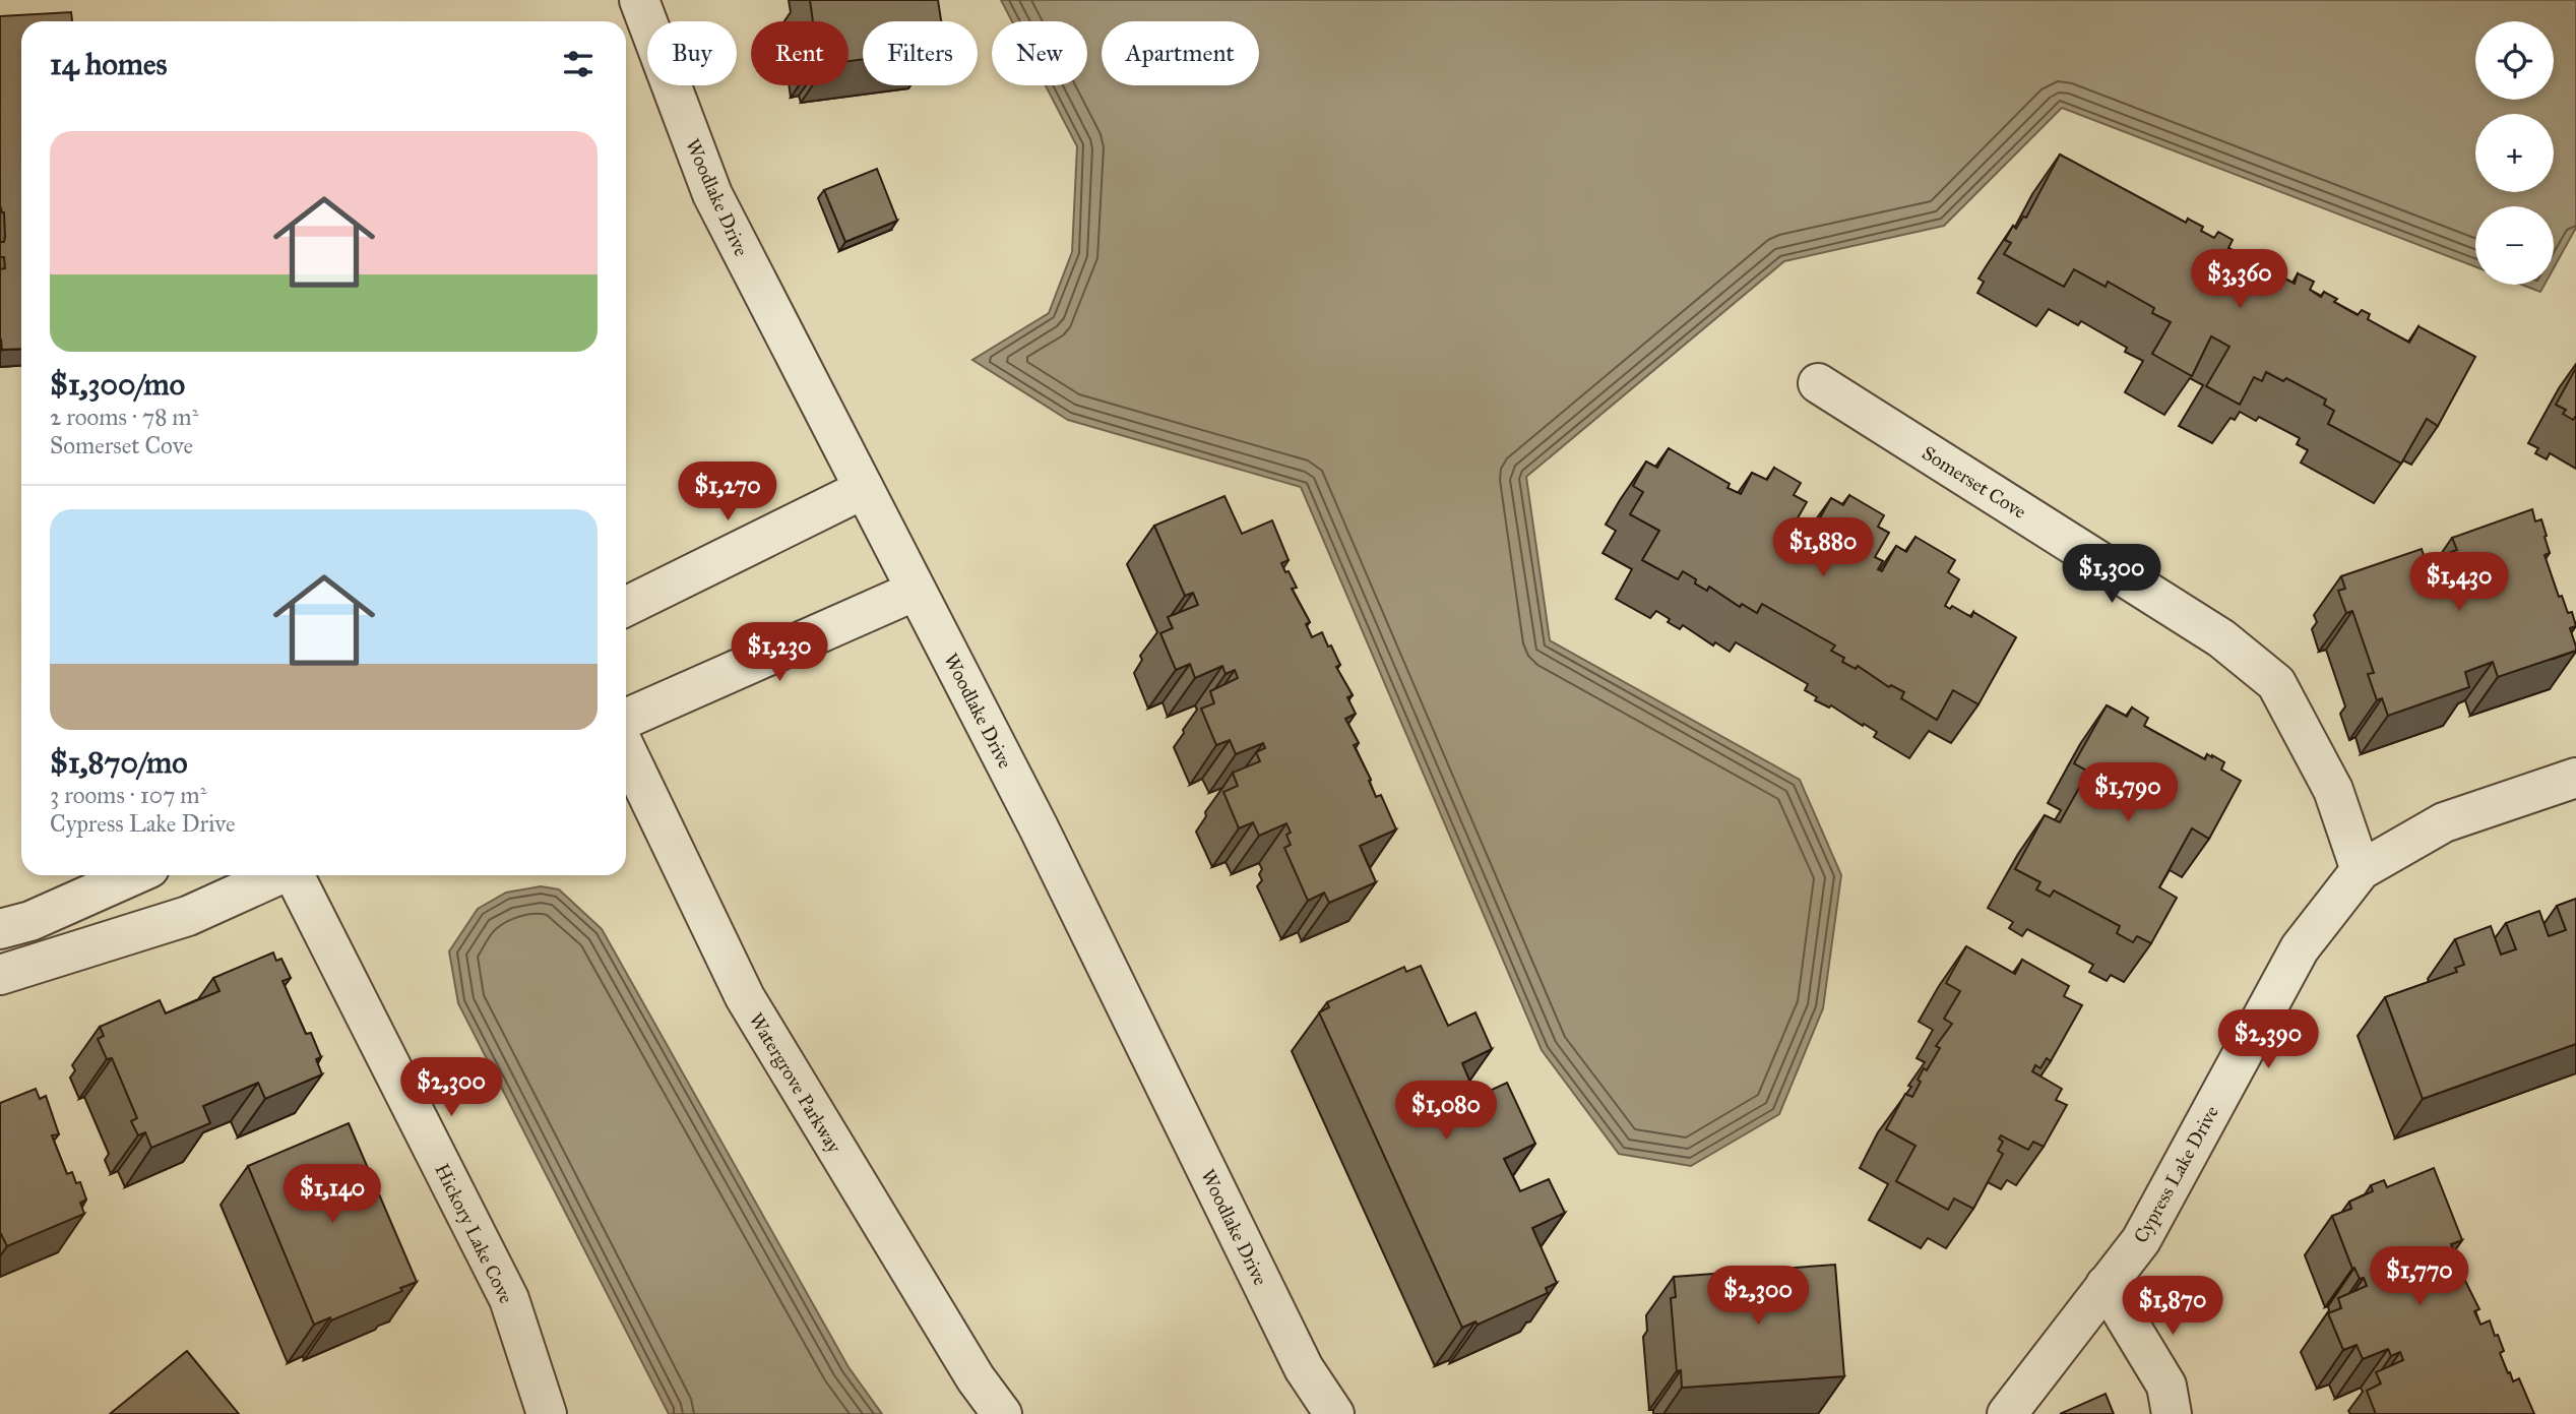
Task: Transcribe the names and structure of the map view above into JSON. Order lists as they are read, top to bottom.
{
  "streets": {
    "street": [
      "Woodlake Drive",
      "Somerset Cove",
      "Watergrove Parkway",
      "Cypress Lake Drive",
      "Hickory Lake Cove"
    ]
  },
  "crossings": [
    ["Somerset Cove", "Cypress Lake Drive"]
  ],
  "page": {
    "map_buttons": ["+", "−"],
    "chip": [
      "Buy",
      "Rent",
      "Filters",
      "New",
      "Apartment"
    ],
    "heading": "14 homes",
    "list": [
      {
        "name": "$1,300/mo",
        "note": "2 rooms · 78 m² · Somerset Cove"
      },
      {
        "name": "$1,870/mo",
        "note": "3 rooms · 107 m² · Cypress Lake Drive"
      }
    ],
    "price": [
      "$3,360",
      "$1,270",
      "$1,880",
      "$1,300",
      "$1,430",
      "$1,230",
      "$1,790",
      "$2,390",
      "$2,300",
      "$1,080",
      "$1,140",
      "$1,770",
      "$2,300",
      "$1,870"
    ]
  }
}
